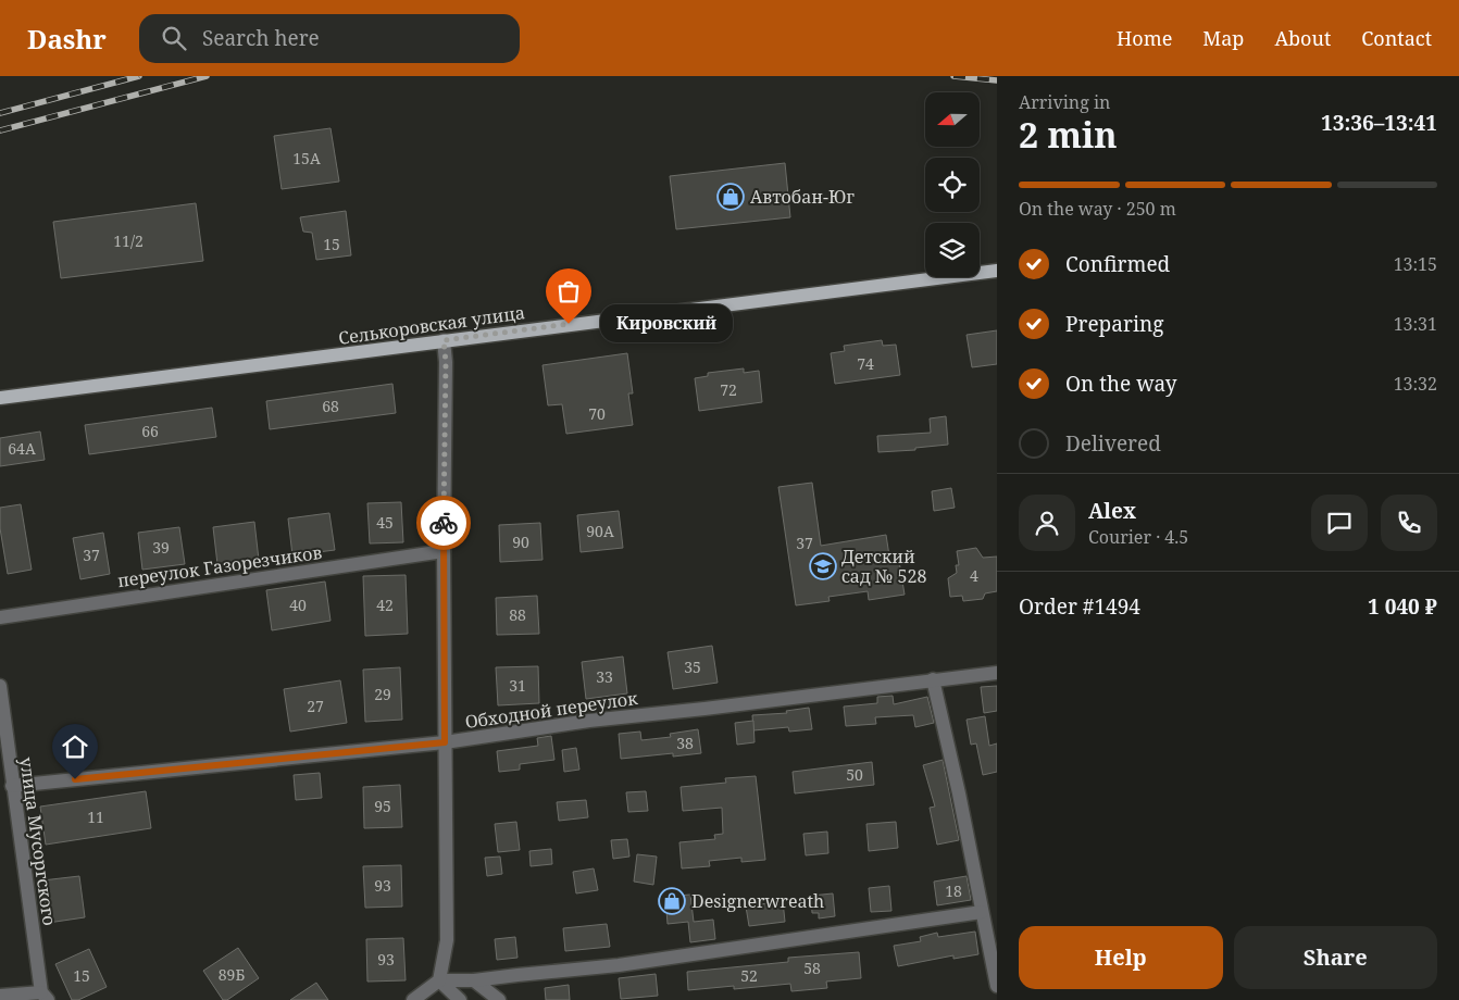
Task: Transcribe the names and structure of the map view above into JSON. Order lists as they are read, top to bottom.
{
  "streets": {
    "main road": ["Селькоровская улица"],
    "street": ["переулок Газорезчиков", "Обходной переулок", "улица Мусоргского"]
  },
  "crossings": [
    ["Обходной переулок", "улица Мусоргского"]
  ],
  "places": {
    "shop": ["Автобан-Юг", "Designerwreath"],
    "other": ["Кировский"],
    "school or university": ["Детский сад № 528"]
  },
  "house_numbers": [
    "15А",
    "11/2",
    "15",
    "74",
    "72",
    "68",
    "70",
    "66",
    "64А",
    "45",
    "90А",
    "90",
    "37",
    "39",
    "37",
    "4",
    "40",
    "42",
    "88",
    "35",
    "33",
    "31",
    "29",
    "27",
    "38",
    "50",
    "95",
    "11",
    "93",
    "18",
    "93",
    "58",
    "89Б",
    "15",
    "52"
  ],
  "north": "left",
  "page": {
    "header": "Dashr",
    "search": "Search here",
    "nav": [
      "Home",
      "Map",
      "About",
      "Contact"
    ],
    "heading": ["2 min", "Arriving in", "13:36–13:41"],
    "panel": [
      "Alex",
      "Courier · 4.5",
      "Order #1494",
      "1 040 ₽"
    ],
    "bar": "On the way · 250 m",
    "list": [
      ["Confirmed", "13:15"],
      ["Preparing", "13:31"],
      ["On the way", "13:32"],
      "Delivered"
    ],
    "bubble": "Кировский",
    "buttons": ["Help", "Share"]
  }
}
